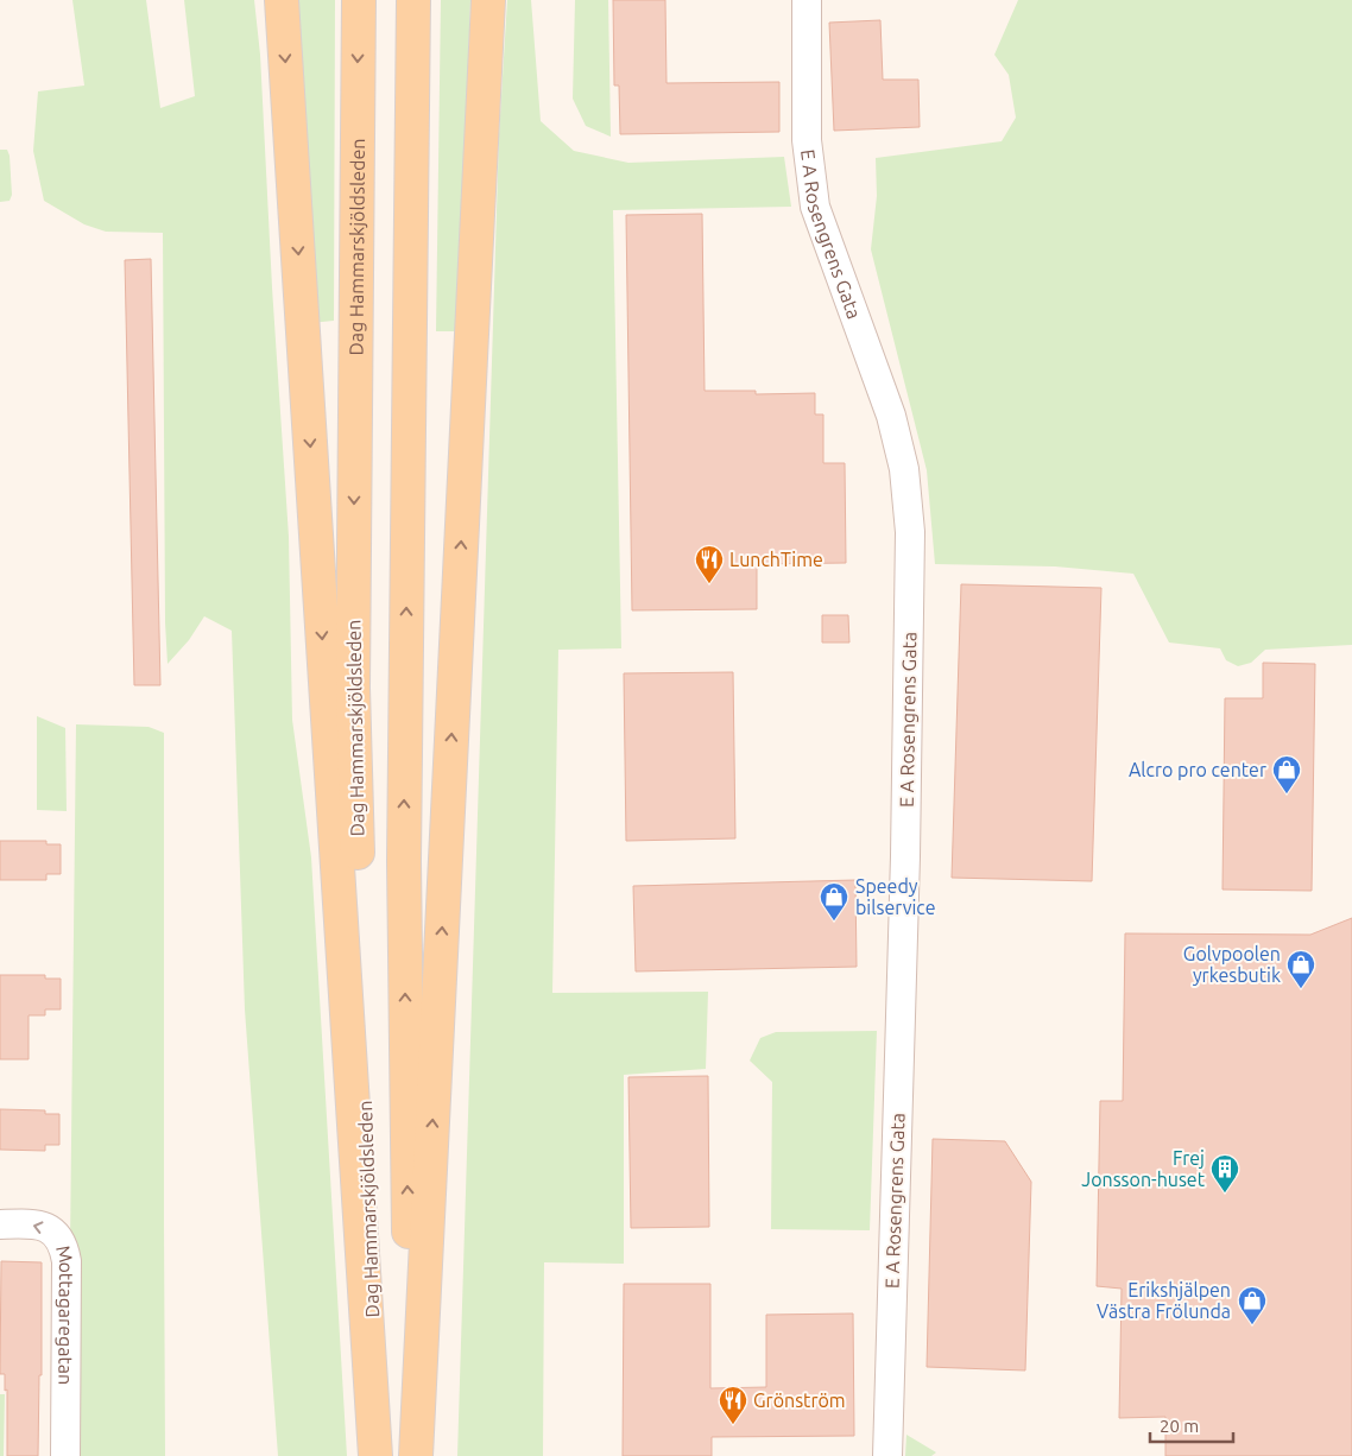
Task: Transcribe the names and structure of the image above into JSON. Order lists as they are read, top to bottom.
{
  "streets": {
    "main road": ["Dag Hammarskjöldsleden"],
    "street": ["E A Rosengrens Gata", "Mottagaregatan"]
  },
  "one_way": ["Mottagaregatan"],
  "places": {
    "restaurant": ["LunchTime", "Grönström"],
    "shop": [
      "Alcro pro center",
      "Speedy bilservice",
      "Golvpoolen yrkesbutik",
      "Erikshjälpen Västra Frölunda"
    ],
    "building": ["Frej Jonsson-huset"]
  },
  "scale_bar": "20 m"
}
